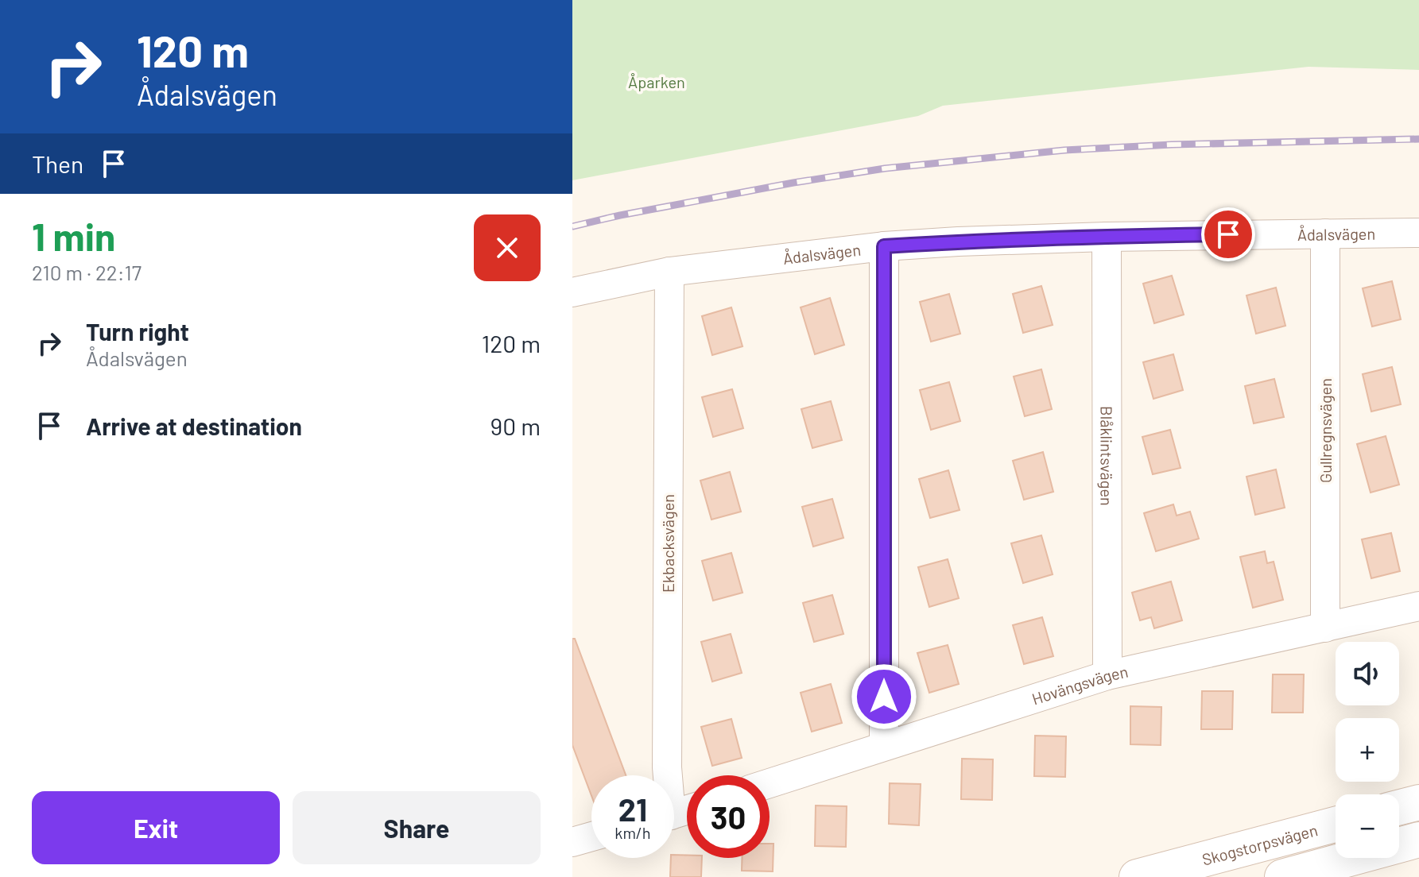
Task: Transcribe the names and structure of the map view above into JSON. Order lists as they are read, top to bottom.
{
  "streets": {
    "main road": ["Skogstorpsvägen"],
    "street": [
      "Ådalsvägen",
      "Gullregnsvägen",
      "Blåklintsvägen",
      "Ekbacksvägen",
      "Hovängsvägen"
    ]
  },
  "crossings": [
    ["Ådalsvägen", "Gullregnsvägen"],
    ["Ådalsvägen", "Blåklintsvägen"],
    ["Ådalsvägen", "Ekbacksvägen"],
    ["Gullregnsvägen", "Hovängsvägen"],
    ["Blåklintsvägen", "Hovängsvägen"]
  ],
  "parks": ["Åparken"],
  "page": {
    "turn": ["120 m", "Ådalsvägen"],
    "then": "Then",
    "heading": ["1 min", "210 m · 22:17"],
    "list": [
      {
        "name": "Turn right",
        "note": "Ådalsvägen",
        "value": "120 m"
      },
      {
        "name": "Arrive at destination",
        "value": "90 m"
      }
    ],
    "map_buttons": ["+", "−"],
    "speed": "21 km/h",
    "limit": "30",
    "buttons": ["Exit", "Share"]
  }
}
